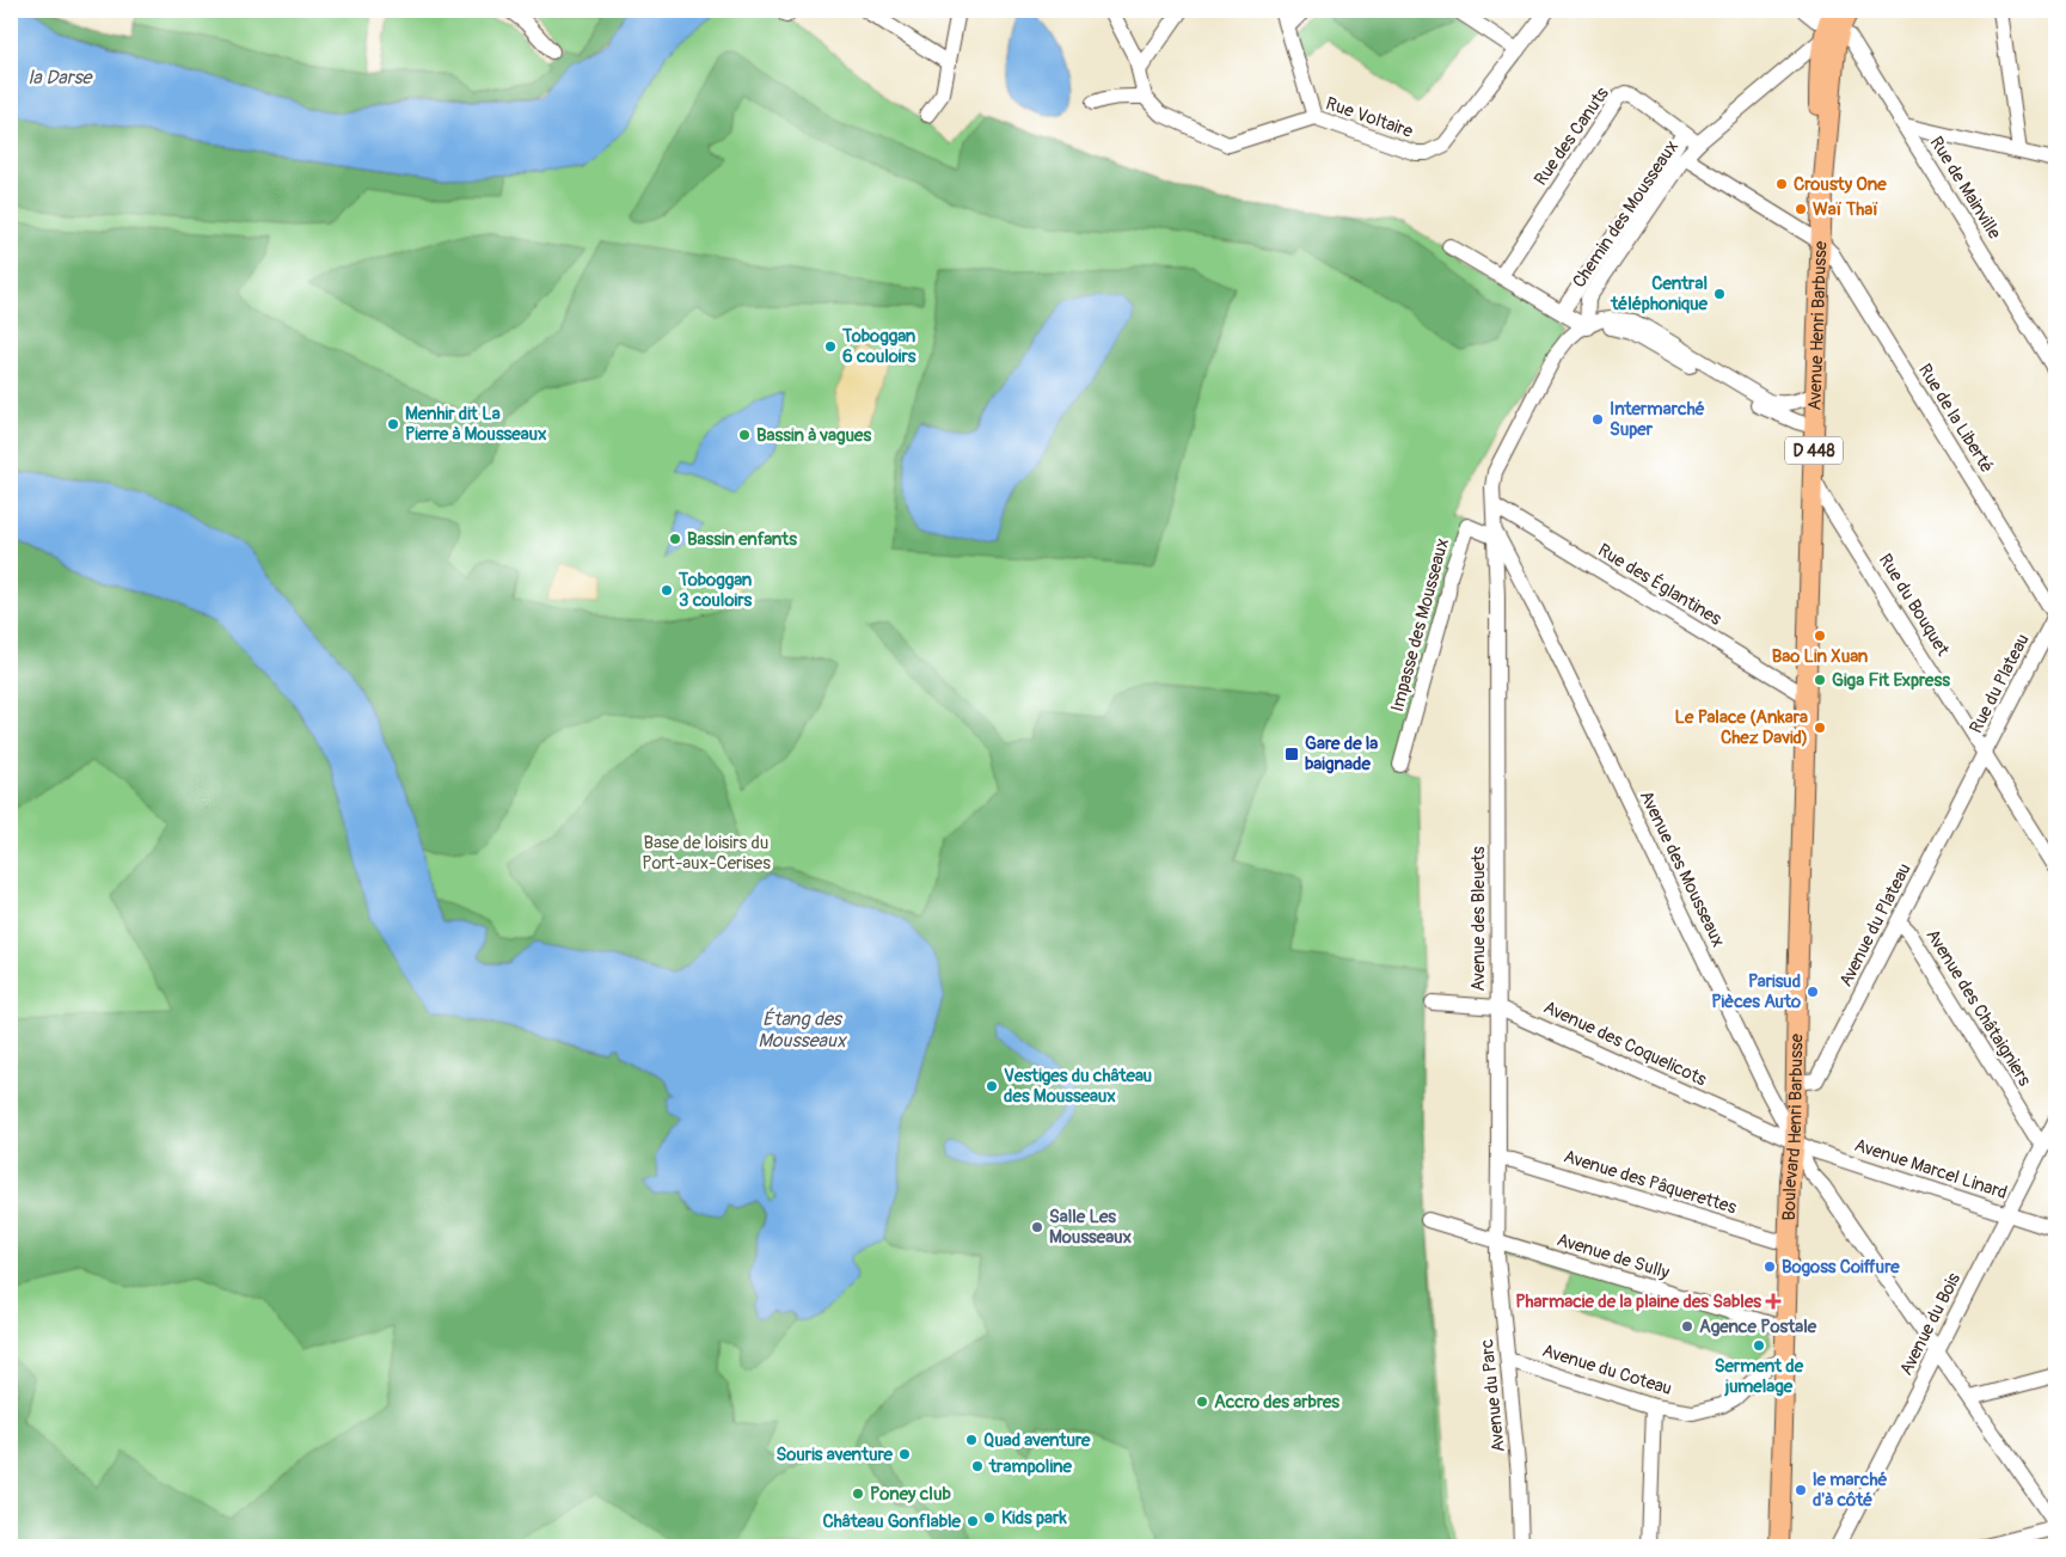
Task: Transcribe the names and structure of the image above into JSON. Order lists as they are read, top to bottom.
{
  "streets": {
    "main road": ["Avenue Henri Barbusse", "D 448", "Boulevard Henri Barbusse"],
    "street": [
      "Rue Voltaire",
      "Rue des Canuts",
      "Rue de Mainville",
      "Chemin des Mousseaux",
      "Rue de la Liberté",
      "Rue des Églantines",
      "Rue du Bouquet",
      "Impasse des Mousseaux",
      "Rue du Plateau",
      "Avenue des Mousseaux",
      "Avenue des Bleuets",
      "Avenue du Plateau",
      "Avenue des Châtaigniers",
      "Avenue des Coquelicots",
      "Avenue Marcel Linard",
      "Avenue des Pâquerettes",
      "Avenue de Sully",
      "Avenue du Bois",
      "Avenue du Coteau",
      "Avenue du Parc"
    ]
  },
  "crossings": [
    ["Rue des Canuts", "Chemin des Mousseaux"],
    ["Rue de Mainville", "Chemin des Mousseaux"],
    ["Rue de Mainville", "Avenue Henri Barbusse"],
    ["Chemin des Mousseaux", "Avenue Henri Barbusse"],
    ["Avenue Henri Barbusse", "Rue de la Liberté"],
    ["Avenue Henri Barbusse", "Rue des Églantines"],
    ["Avenue Henri Barbusse", "Rue du Bouquet"],
    ["Avenue Henri Barbusse", "Boulevard Henri Barbusse"],
    ["Rue de la Liberté", "Rue du Plateau"],
    ["Rue des Églantines", "Avenue des Bleuets"],
    ["Rue des Églantines", "Boulevard Henri Barbusse"],
    ["Rue du Bouquet", "Rue du Plateau"],
    ["Impasse des Mousseaux", "Avenue des Mousseaux"],
    ["Impasse des Mousseaux", "Avenue des Bleuets"],
    ["Rue du Plateau", "Avenue du Plateau"],
    ["Avenue des Mousseaux", "Avenue des Bleuets"],
    ["Avenue des Mousseaux", "Avenue des Coquelicots"],
    ["Avenue des Mousseaux", "Boulevard Henri Barbusse"],
    ["Avenue des Mousseaux", "Avenue Marcel Linard"],
    ["Avenue des Mousseaux", "Avenue du Bois"],
    ["Avenue des Bleuets", "Avenue des Coquelicots"],
    ["Avenue des Bleuets", "Avenue des Pâquerettes"],
    ["Avenue des Bleuets", "Avenue de Sully"],
    ["Avenue des Bleuets", "Avenue du Parc"],
    ["Avenue du Plateau", "Avenue des Châtaigniers"],
    ["Avenue du Plateau", "Boulevard Henri Barbusse"],
    ["Avenue des Châtaigniers", "Avenue du Bois"],
    ["Avenue des Coquelicots", "Boulevard Henri Barbusse"],
    ["Avenue des Coquelicots", "Avenue Marcel Linard"],
    ["Boulevard Henri Barbusse", "Avenue Marcel Linard"],
    ["Boulevard Henri Barbusse", "Avenue des Pâquerettes"],
    ["Boulevard Henri Barbusse", "Avenue de Sully"],
    ["Boulevard Henri Barbusse", "Avenue du Coteau"],
    ["Avenue Marcel Linard", "Avenue du Bois"],
    ["Avenue de Sully", "Avenue du Parc"],
    ["Avenue du Coteau", "Avenue du Parc"]
  ],
  "water": ["la Darse", "Étang des Mousseaux"],
  "parks": ["Base de loisirs du Port-aux-Cerises"],
  "places": {
    "other": [
      "Crousty One",
      "Waï Thaï",
      "Central téléphonique",
      "Toboggan 6 couloirs",
      "Intermarché Super",
      "Menhir dit La Pierre à Mousseaux",
      "Bassin à vagues",
      "Bassin enfants",
      "Toboggan 3 couloirs",
      "Bao Lin Xuan",
      "Giga Fit Express",
      "Le Palace (Ankara Chez David)",
      "Parisud Pièces Auto",
      "Vestiges du château des Mousseaux",
      "Salle Les Mousseaux",
      "Bogoss Coiffure",
      "Agence Postale",
      "Serment de jumelage",
      "Accro des arbres",
      "Quad aventure",
      "Souris aventure",
      "trampoline",
      "le marché d'à côté",
      "Poney club",
      "Kids park",
      "Château Gonflable"
    ],
    "transit": ["Gare de la baignade"],
    "health": ["Pharmacie de la plaine des Sables"]
  }
}
